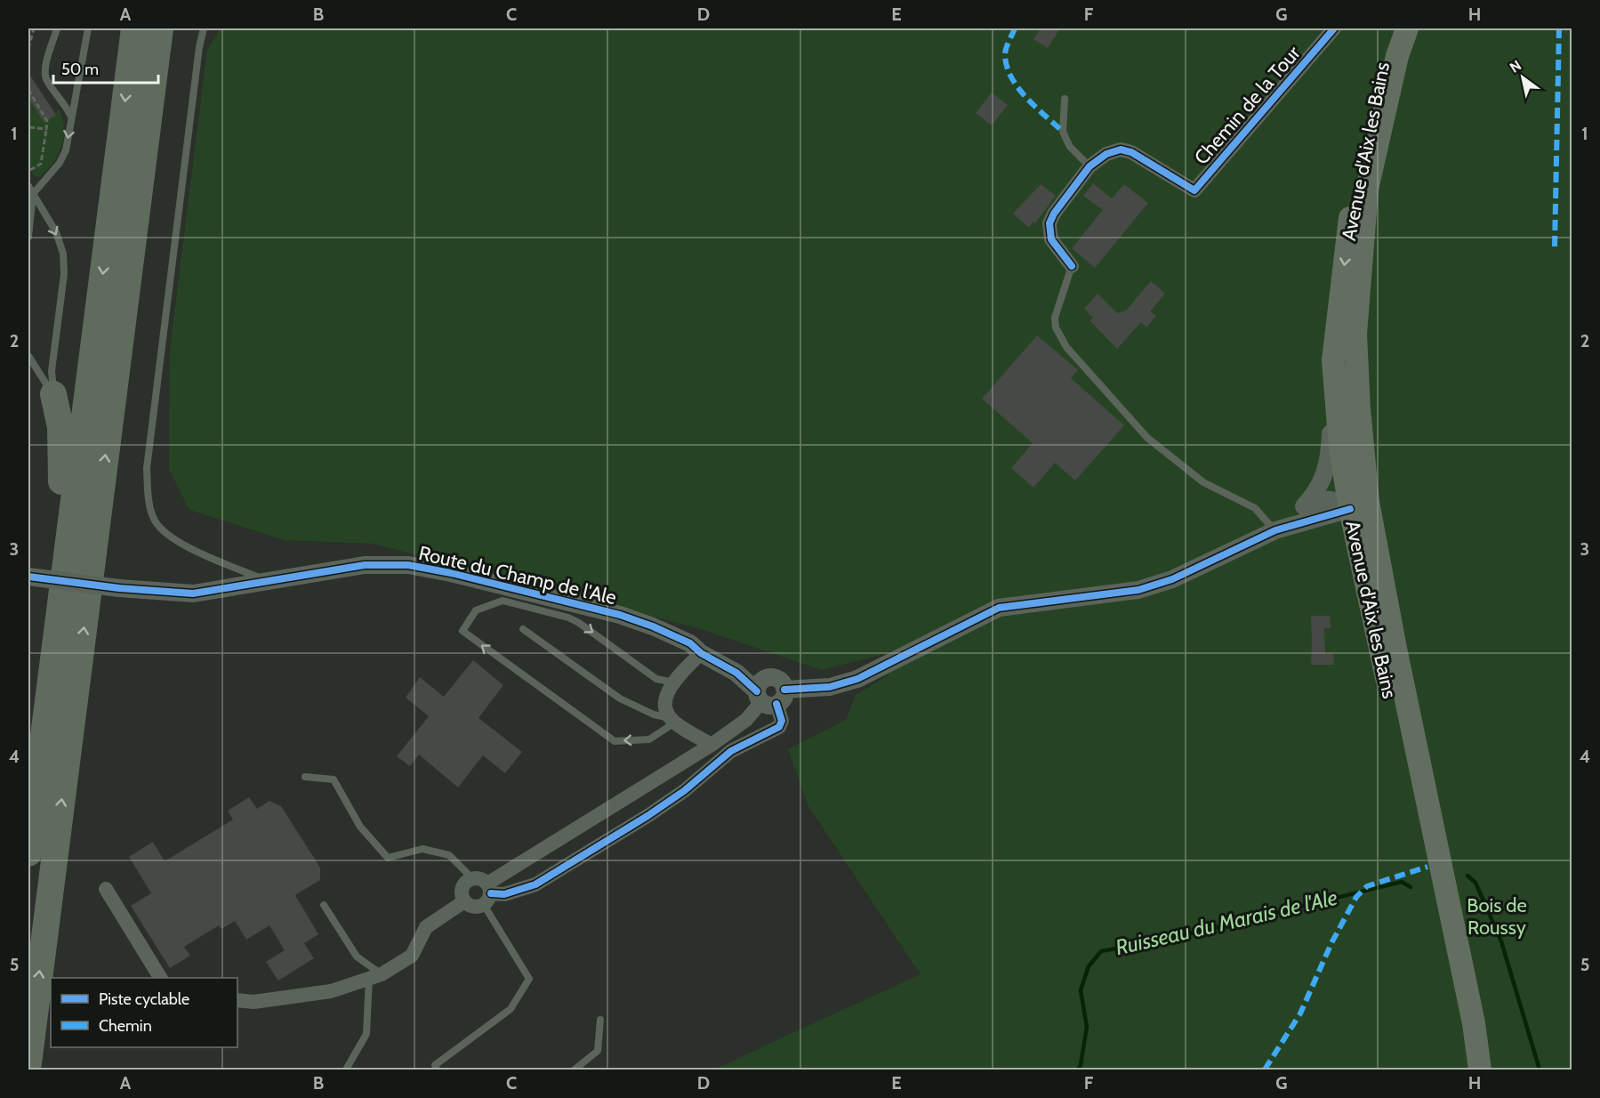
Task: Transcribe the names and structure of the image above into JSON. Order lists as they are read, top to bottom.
{
  "streets": {
    "main road": ["Avenue d'Aix les Bains"],
    "street": ["Chemin de la Tour", "Route du Champ de l'Ale"]
  },
  "water": ["Ruisseau du Marais de l'Ale"],
  "parks": ["Bois de Roussy"],
  "legend": ["Piste cyclable", "Chemin"],
  "scale_bar": "50 m",
  "north": "top left",
  "grid": {
    "columns": [
      "A",
      "B",
      "C",
      "D",
      "E",
      "F",
      "G",
      "H"
    ],
    "rows": [
      "1",
      "2",
      "3",
      "4",
      "5"
    ]
  }
}
